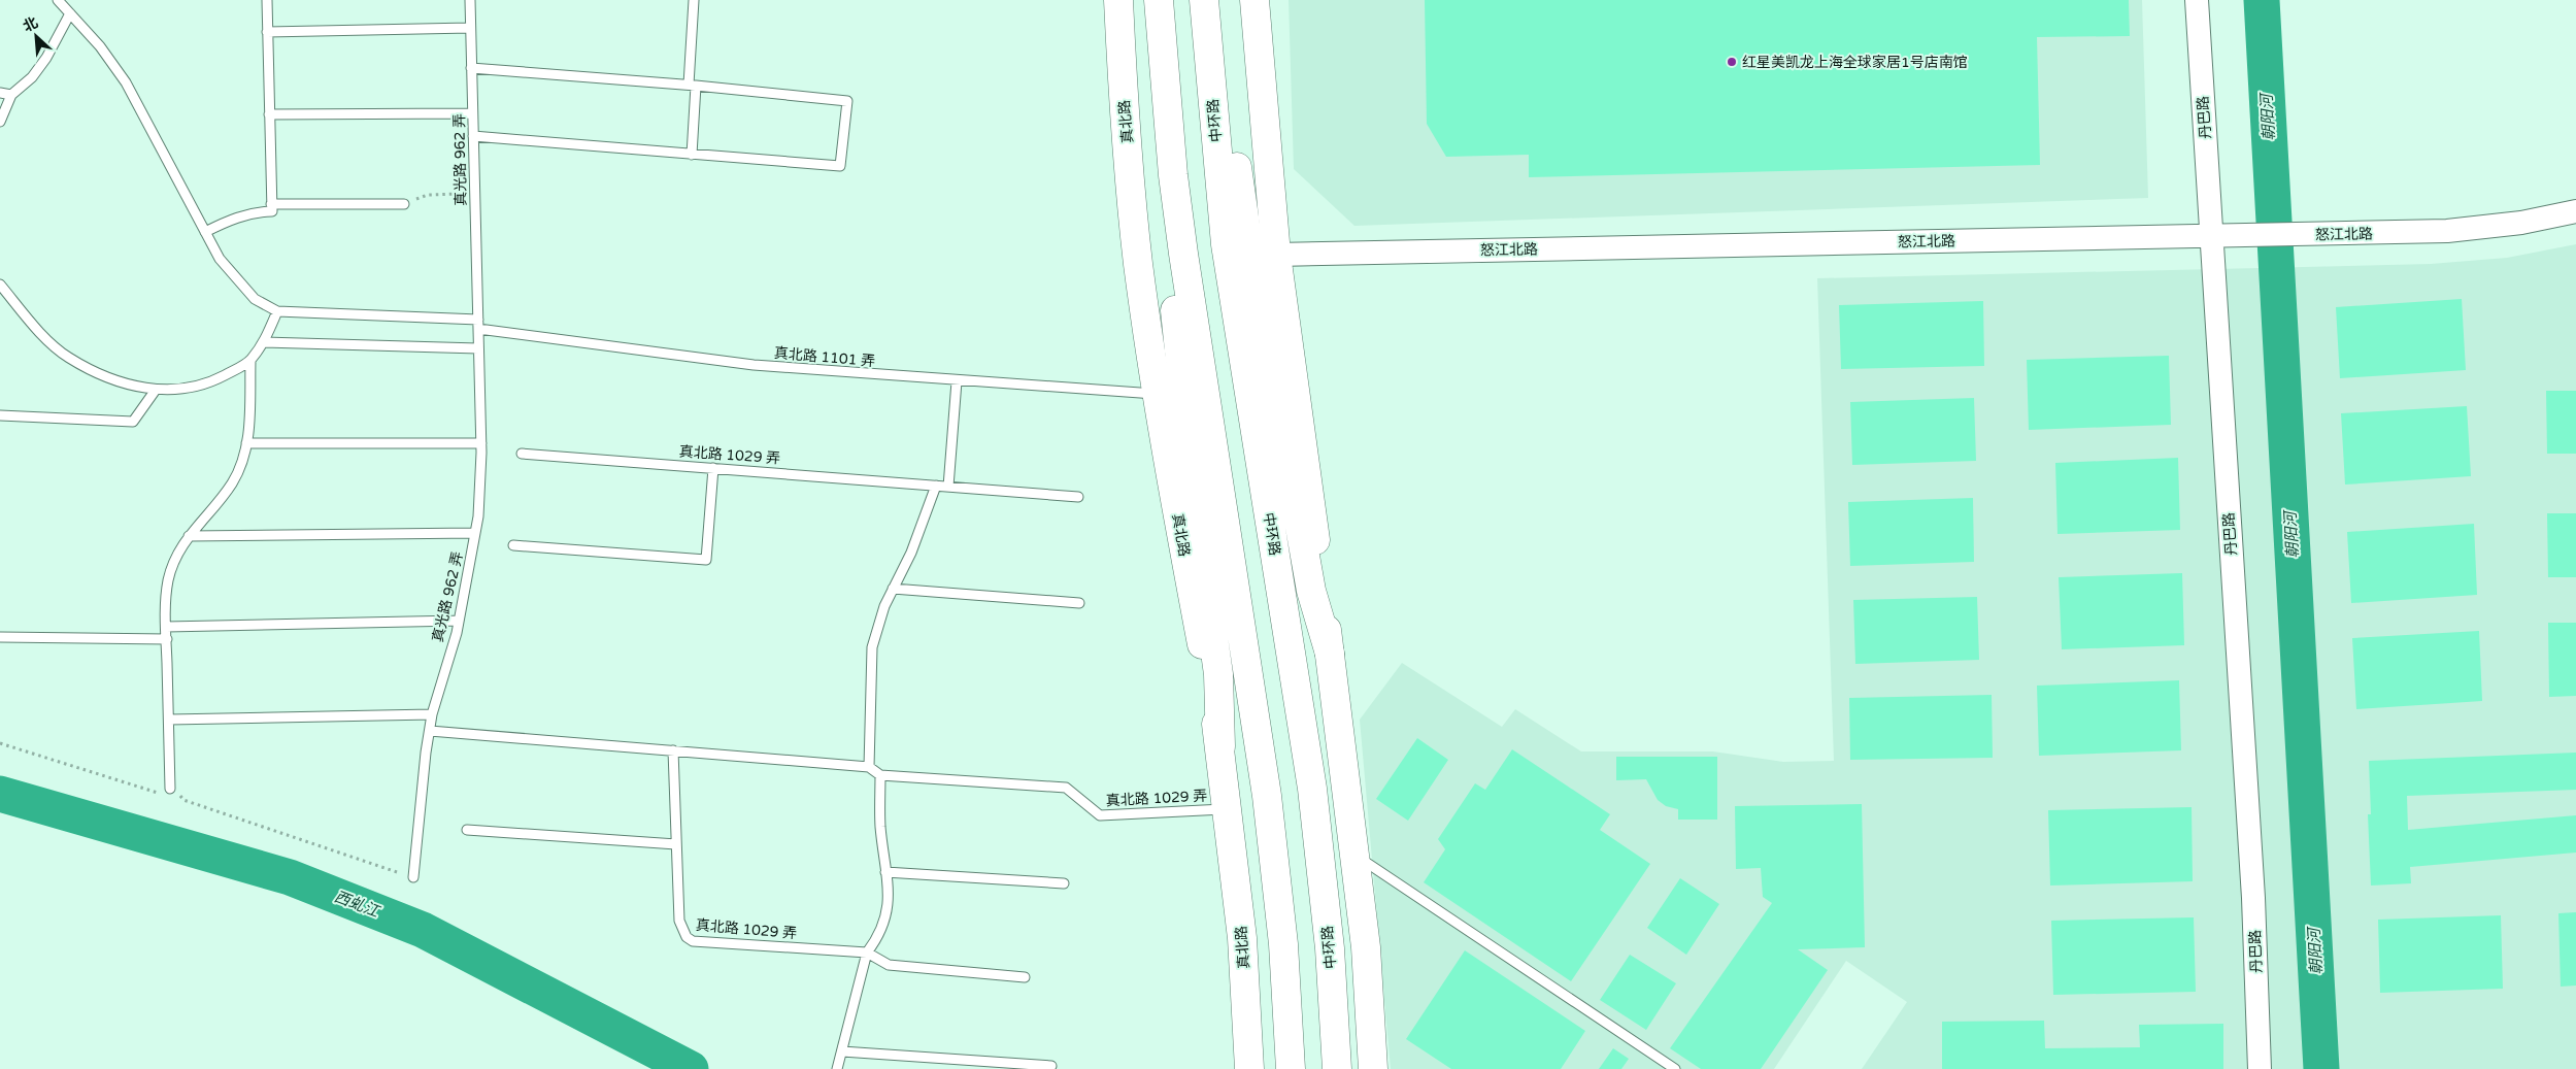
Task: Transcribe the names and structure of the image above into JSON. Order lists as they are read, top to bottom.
{
  "streets": {
    "main road": ["中环路", "真北路"],
    "street": ["丹巴路", "怒江北路"],
    "lane": ["真光路 962 弄", "真北路 1101 弄", "真北路 1029 弄"]
  },
  "crossings": [
    ["丹巴路", "怒江北路"],
    ["真北路", "真北路 1101 弄"],
    ["真北路", "真北路 1029 弄"],
    ["真光路 962 弄", "真北路 1101 弄"]
  ],
  "water": ["朝阳河", "西虬江"],
  "places": ["红星美凯龙上海全球家居1号店南馆"],
  "north": "top left"
}
